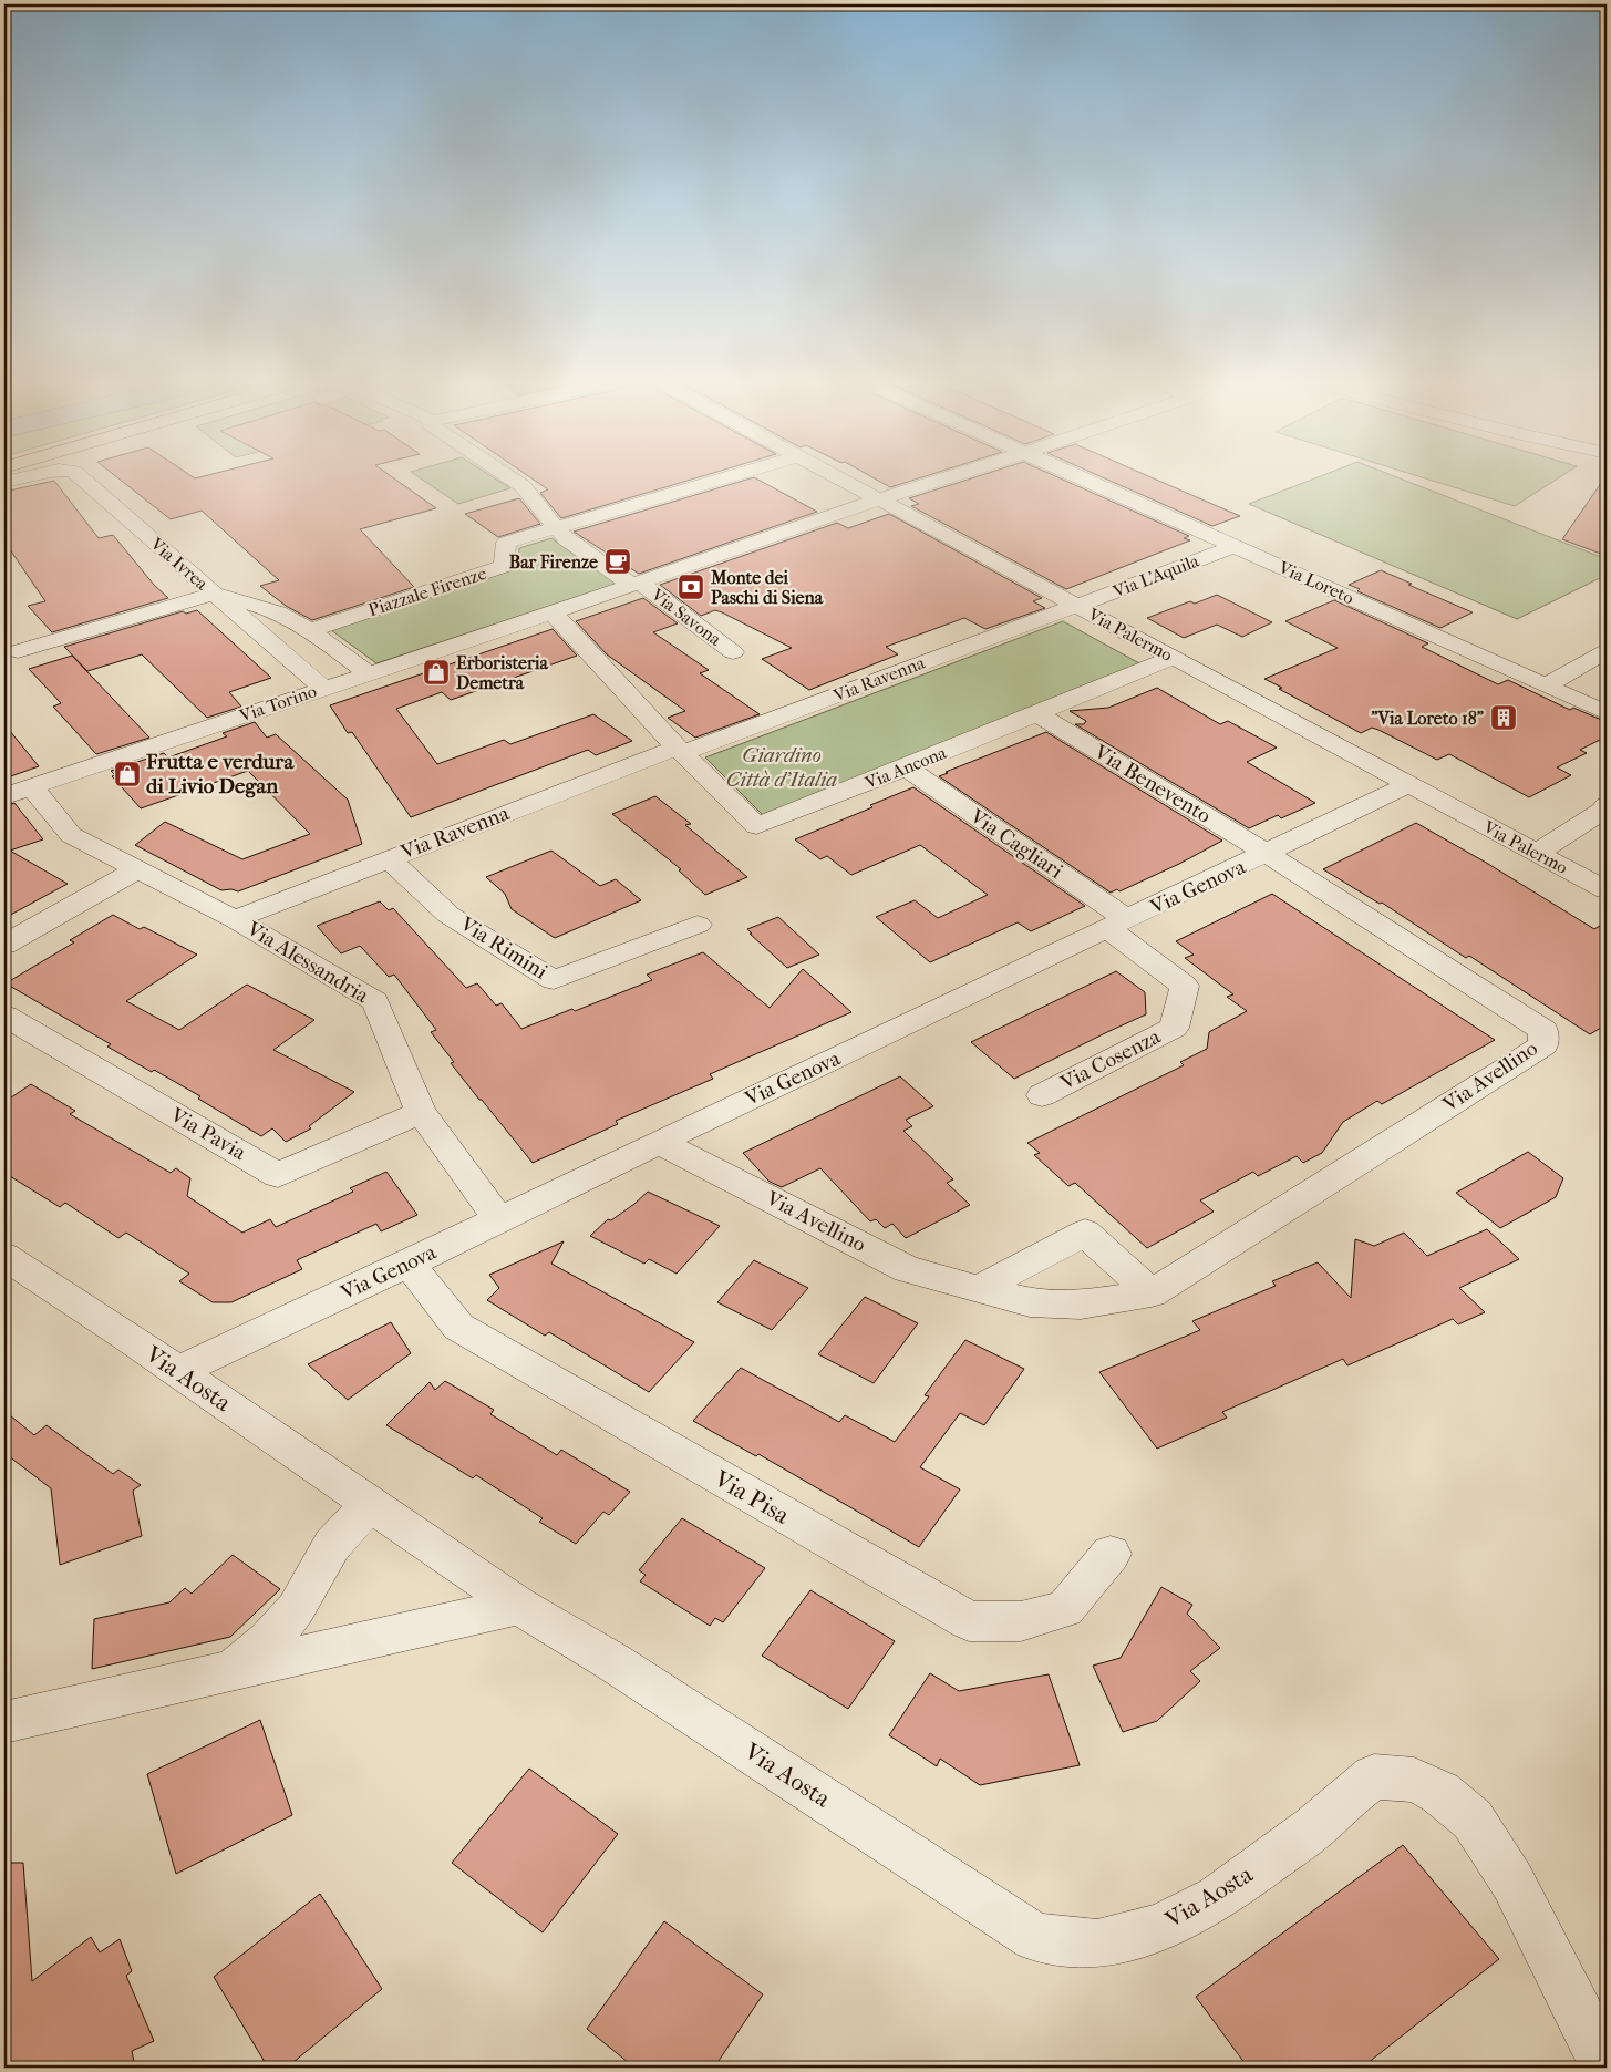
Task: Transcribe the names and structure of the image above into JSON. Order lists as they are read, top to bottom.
{
  "streets": {
    "street": [
      "Via Ivrea",
      "Via L'Aquila",
      "Via Loreto",
      "Piazzale Firenze",
      "Via Savona",
      "Via Palermo",
      "Via Ravenna",
      "Via Torino",
      "Via Ancona",
      "Via Benevento",
      "Via Cagliari",
      "Via Genova",
      "Via Rimini",
      "Via Alessandria",
      "Via Cosenza",
      "Via Avellino",
      "Via Pavia",
      "Via Aosta",
      "Via Pisa"
    ]
  },
  "crossings": [
    ["Via Ivrea", "Piazzale Firenze"],
    ["Via Ivrea", "Via Torino"],
    ["Via L'Aquila", "Via Loreto"],
    ["Via L'Aquila", "Via Palermo"],
    ["Via L'Aquila", "Via Ravenna"],
    ["Via Savona", "Via Palermo"],
    ["Via Savona", "Via Torino"],
    ["Via Savona", "Via Ancona"],
    ["Via Palermo", "Via Ravenna"],
    ["Via Palermo", "Via Ancona"],
    ["Via Palermo", "Via Genova"],
    ["Via Ravenna", "Via Ancona"],
    ["Via Ravenna", "Via Rimini"],
    ["Via Ravenna", "Via Alessandria"],
    ["Via Torino", "Via Ancona"],
    ["Via Torino", "Via Alessandria"],
    ["Via Ancona", "Via Benevento"],
    ["Via Ancona", "Via Cagliari"],
    ["Via Benevento", "Via Genova"],
    ["Via Benevento", "Via Avellino"],
    ["Via Cagliari", "Via Genova"],
    ["Via Cagliari", "Via Cosenza"],
    ["Via Genova", "Via Alessandria"],
    ["Via Genova", "Via Cosenza"],
    ["Via Genova", "Via Avellino"],
    ["Via Genova", "Via Aosta"],
    ["Via Genova", "Via Pisa"],
    ["Via Alessandria", "Via Pavia"]
  ],
  "parks": ["Giardino Città d'Italia"],
  "places": {
    "cafe": ["Bar Firenze"],
    "bank": ["Monte dei Paschi di Siena"],
    "shop": ["Erboristeria Demetra", "Frutta e verdura di Livio Degan"],
    "building": ["\"Via Loreto 18\""]
  }
}
